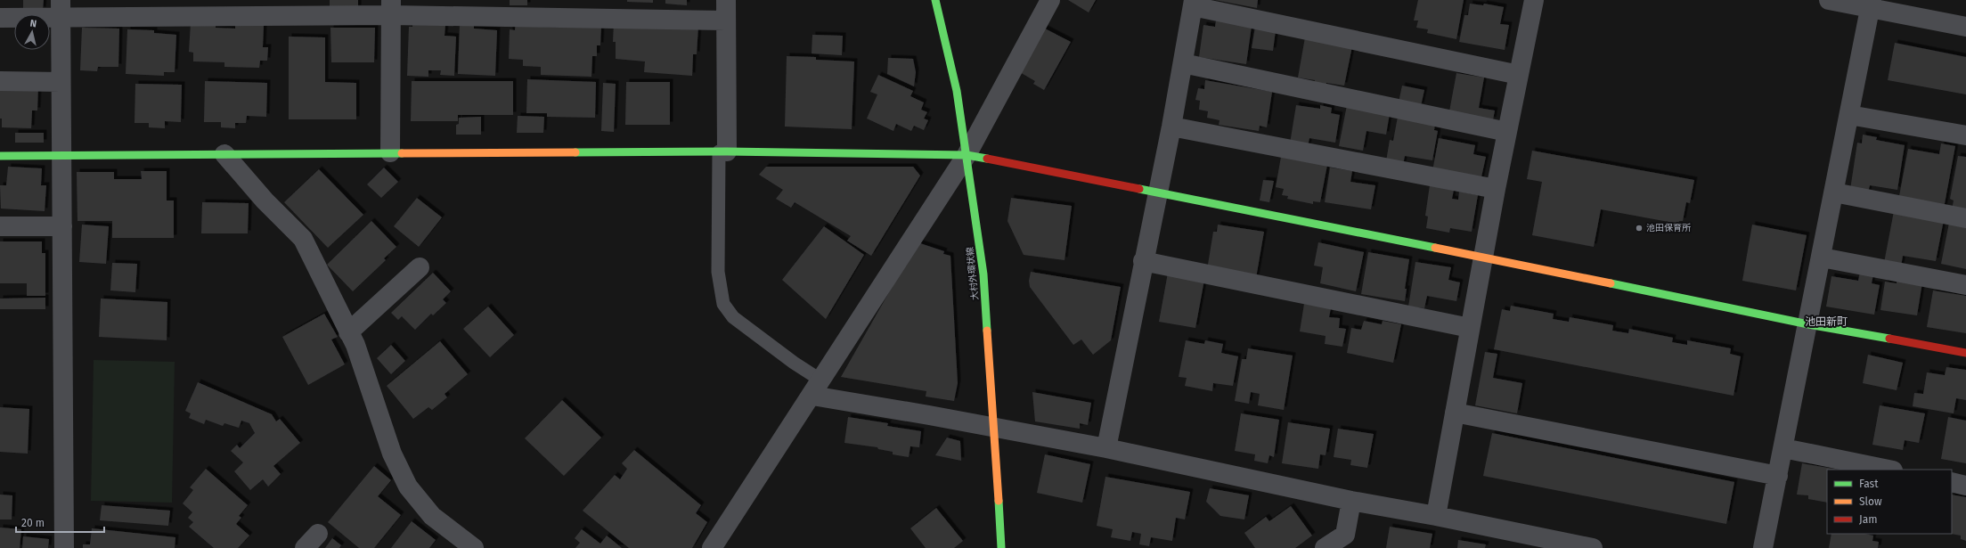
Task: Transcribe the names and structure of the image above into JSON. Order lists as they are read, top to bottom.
{
  "streets": {
    "street": ["大村外環状線"]
  },
  "districts": ["池田新町"],
  "places": ["池田保育所"],
  "legend": ["Fast", "Slow", "Jam"],
  "scale_bar": "20 m",
  "north": "top"
}
